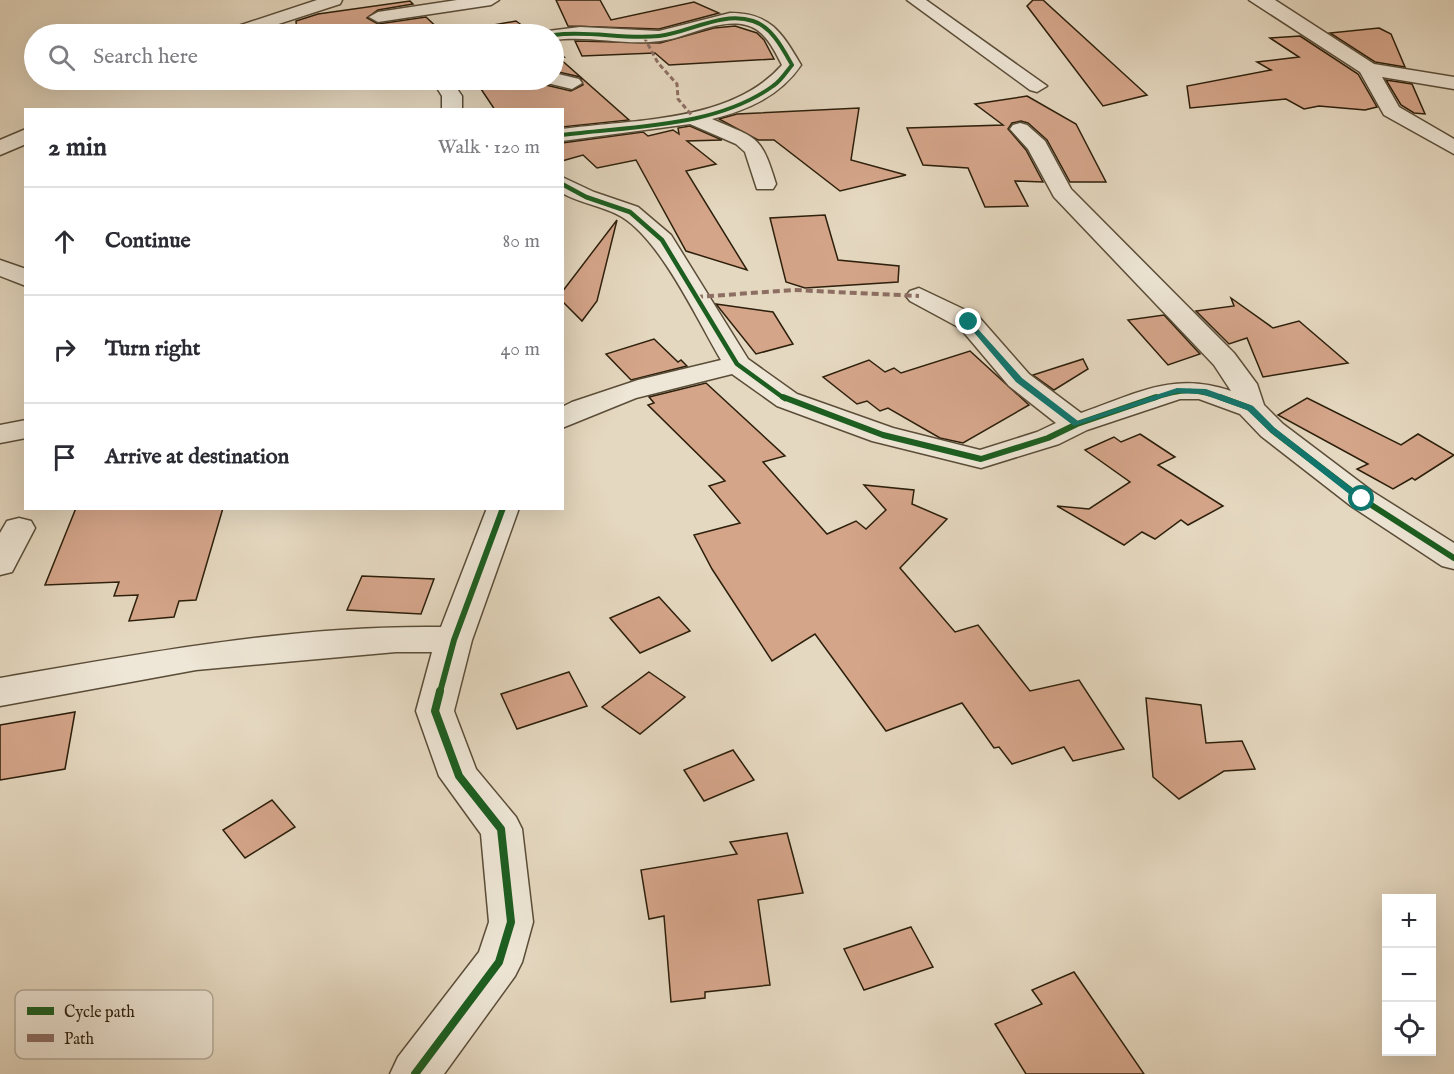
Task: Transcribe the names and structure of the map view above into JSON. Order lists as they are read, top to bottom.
{
  "legend": ["Cycle path", "Path"],
  "page": {
    "search": "Search here",
    "heading": ["2 min", "Walk · 120 m"],
    "list": [
      ["Continue", "80 m"],
      ["Turn right", "40 m"],
      "Arrive at destination"
    ],
    "map_buttons": ["+", "−"]
  }
}
